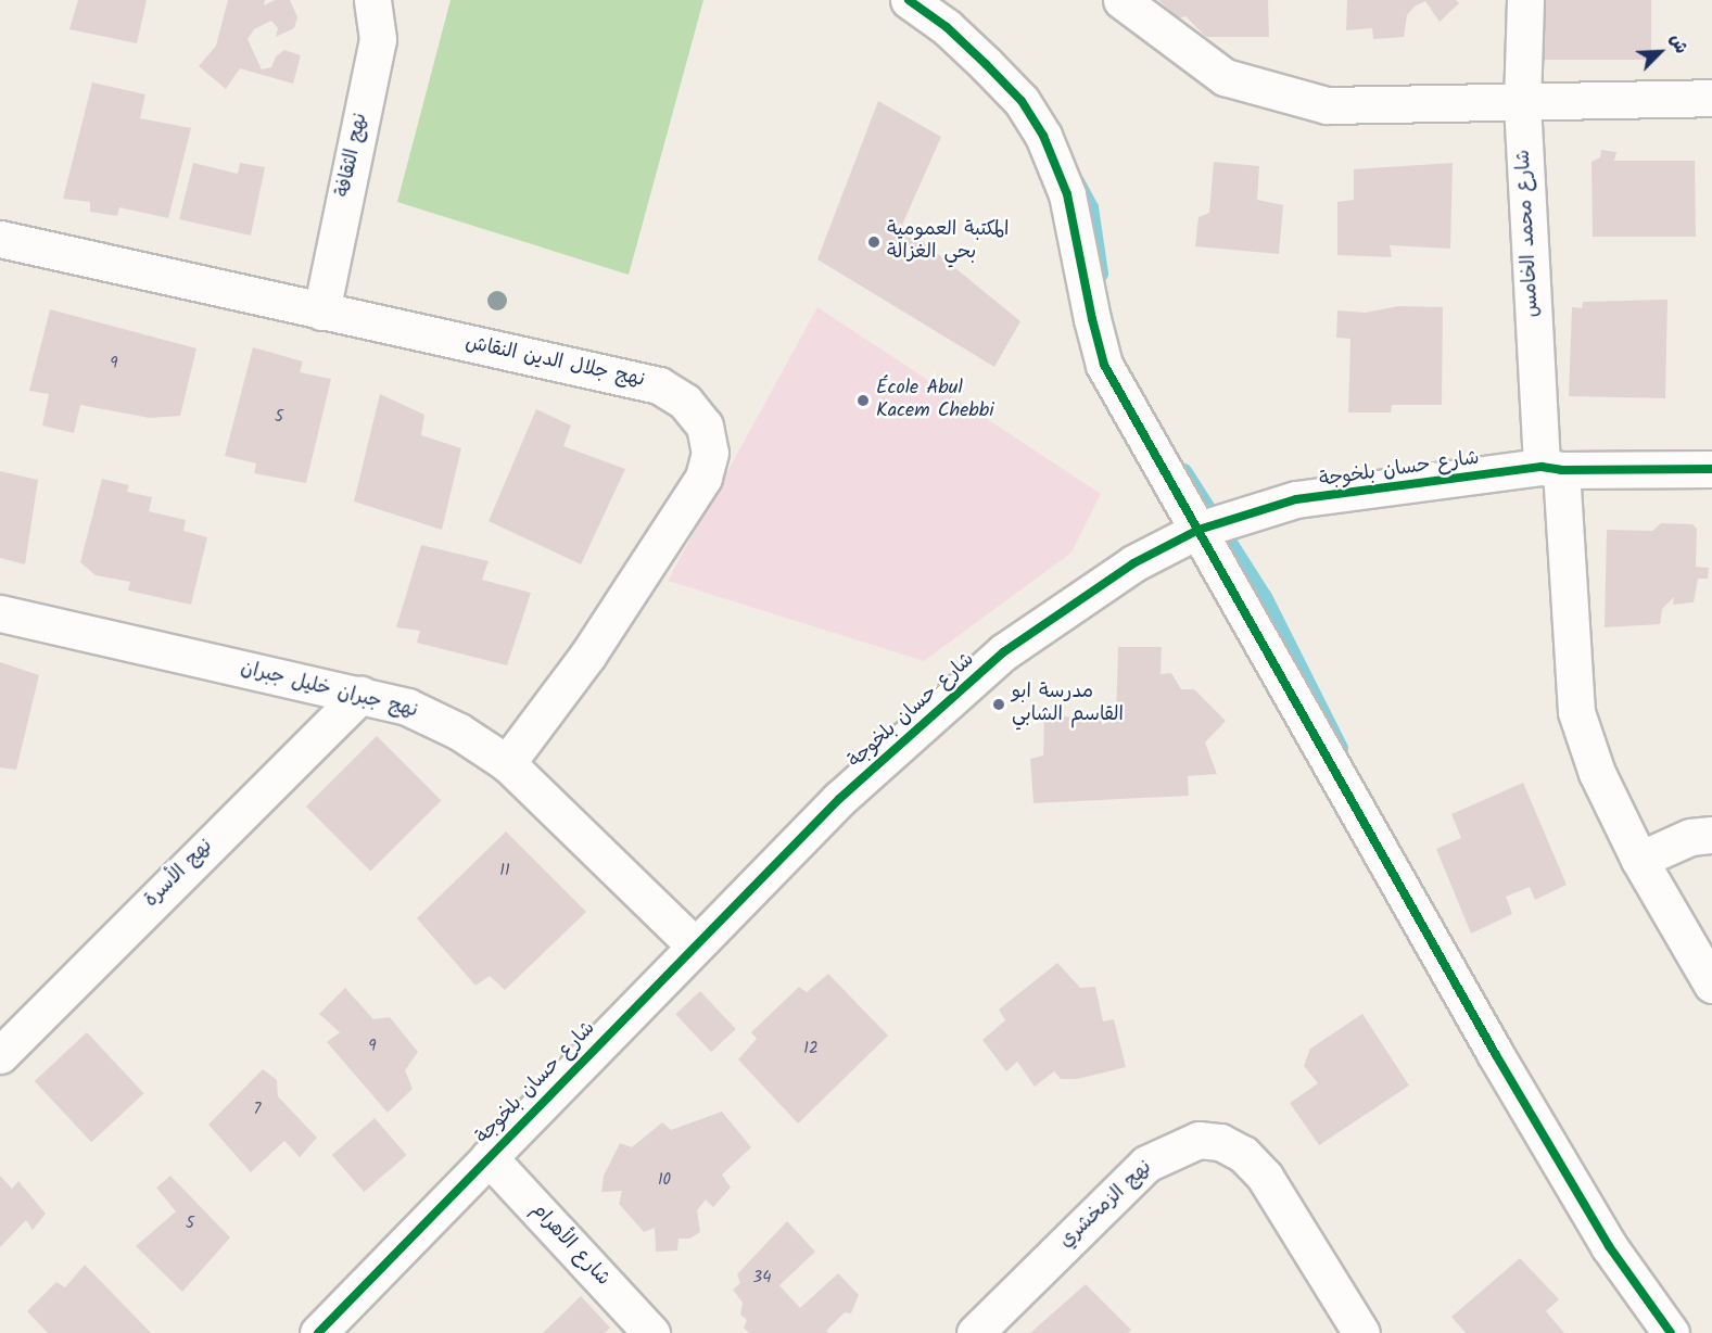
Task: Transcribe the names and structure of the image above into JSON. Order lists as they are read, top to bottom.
{
  "streets": {
    "street": [
      "نهج الثقافة",
      "شارع محمد الخامس",
      "نهج جلال الدين النقاش",
      "شارع حسان بلخوجة",
      "نهج جبران خليل جبران",
      "نهج الأسرة",
      "نهج الزمخشري",
      "شارع الأهرام"
    ]
  },
  "crossings": [
    ["نهج الثقافة", "نهج جلال الدين النقاش"],
    ["شارع محمد الخامس", "شارع حسان بلخوجة"],
    ["نهج جلال الدين النقاش", "نهج جبران خليل جبران"],
    ["شارع حسان بلخوجة", "نهج جبران خليل جبران"],
    ["شارع حسان بلخوجة", "شارع الأهرام"],
    ["نهج جبران خليل جبران", "نهج الأسرة"]
  ],
  "places": ["المكتبة العمومية بحي الغزالة", "École Abul Kacem Chebbi", "مدرسة ابو القاسم الشابي"],
  "house_numbers": [
    "9",
    "5",
    "11",
    "9",
    "12",
    "7",
    "10",
    "5",
    "34"
  ],
  "north": "top right"
}
